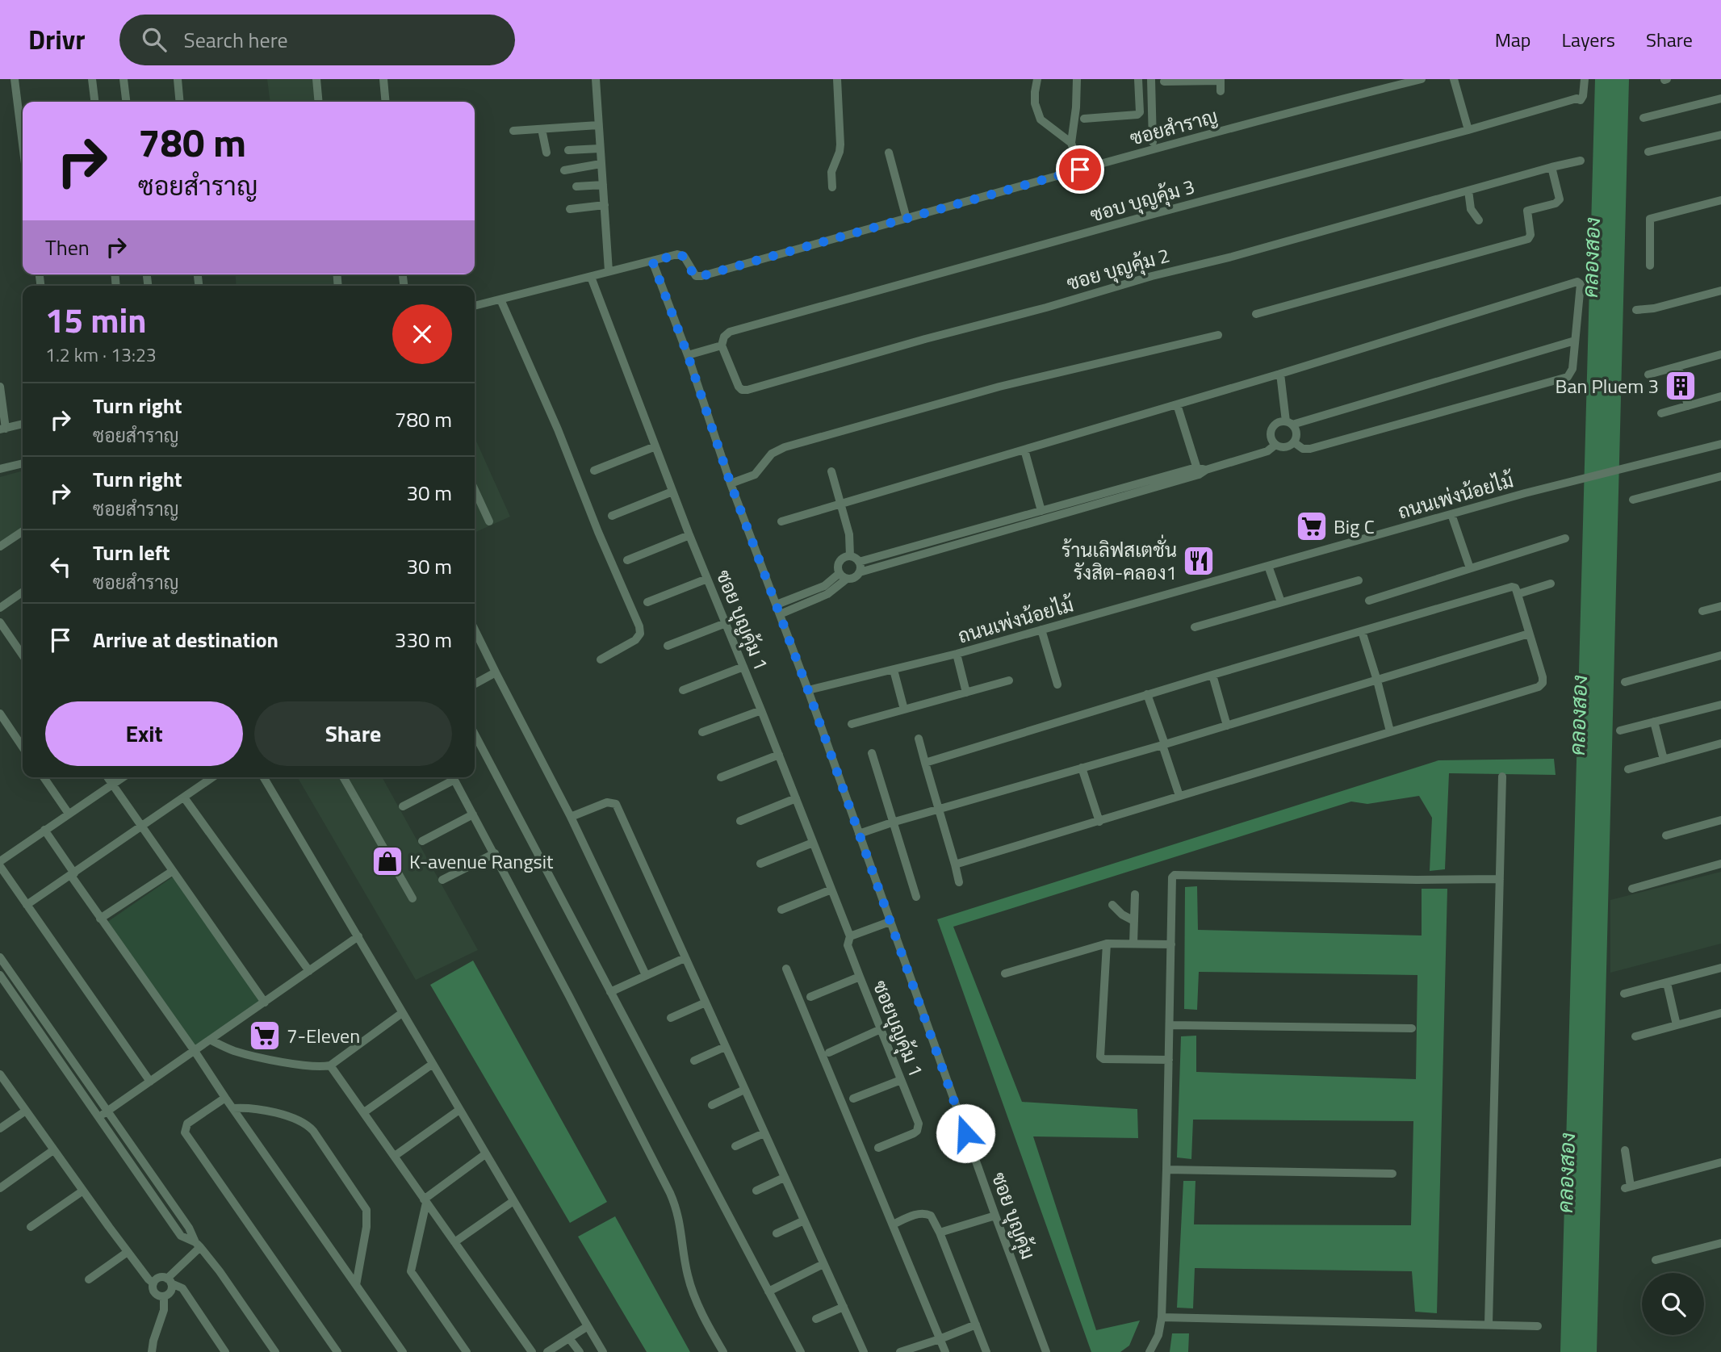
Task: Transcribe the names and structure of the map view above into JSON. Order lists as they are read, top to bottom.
{
  "streets": {
    "street": [
      "ซอยสำราญ",
      "ซอบ บุญคุ้ม 3",
      "ซอย บุญคุ้ม 2",
      "ถนนเพ่งน้อยไม้",
      "ซอย บุญคุ้ม 1",
      "ซอยบุญคุ้ม 1",
      "ซอย บุญคุ้ม"
    ]
  },
  "crossings": [
    ["ซอยสำราญ", "ซอย บุญคุ้ม"],
    ["ซอบ บุญคุ้ม 3", "ซอย บุญคุ้ม 2"],
    ["ถนนเพ่งน้อยไม้", "ซอย บุญคุ้ม"],
    ["ซอย บุญคุ้ม 1", "ซอยบุญคุ้ม 1"]
  ],
  "water": ["คลองสอง"],
  "places": {
    "building": ["Ban Pluem 3"],
    "supermarket": ["Big C", "7-Eleven"],
    "restaurant": ["ร้านเลิฟสเตชั่น รังสิต-คลอง1"],
    "shop": ["K-avenue Rangsit"]
  },
  "page": {
    "header": "Drivr",
    "search": "Search here",
    "nav": ["Map", "Layers", "Share"],
    "turn": ["780 m", "ซอยสำราญ"],
    "then": "Then",
    "heading": ["15 min", "1.2 km · 13:23"],
    "list": [
      {
        "name": "Turn right",
        "note": "ซอยสำราญ",
        "value": "780 m"
      },
      {
        "name": "Turn right",
        "note": "ซอยสำราญ",
        "value": "30 m"
      },
      {
        "name": "Turn left",
        "note": "ซอยสำราญ",
        "value": "30 m"
      },
      {
        "name": "Arrive at destination",
        "value": "330 m"
      }
    ],
    "buttons": ["Exit", "Share"]
  }
}
